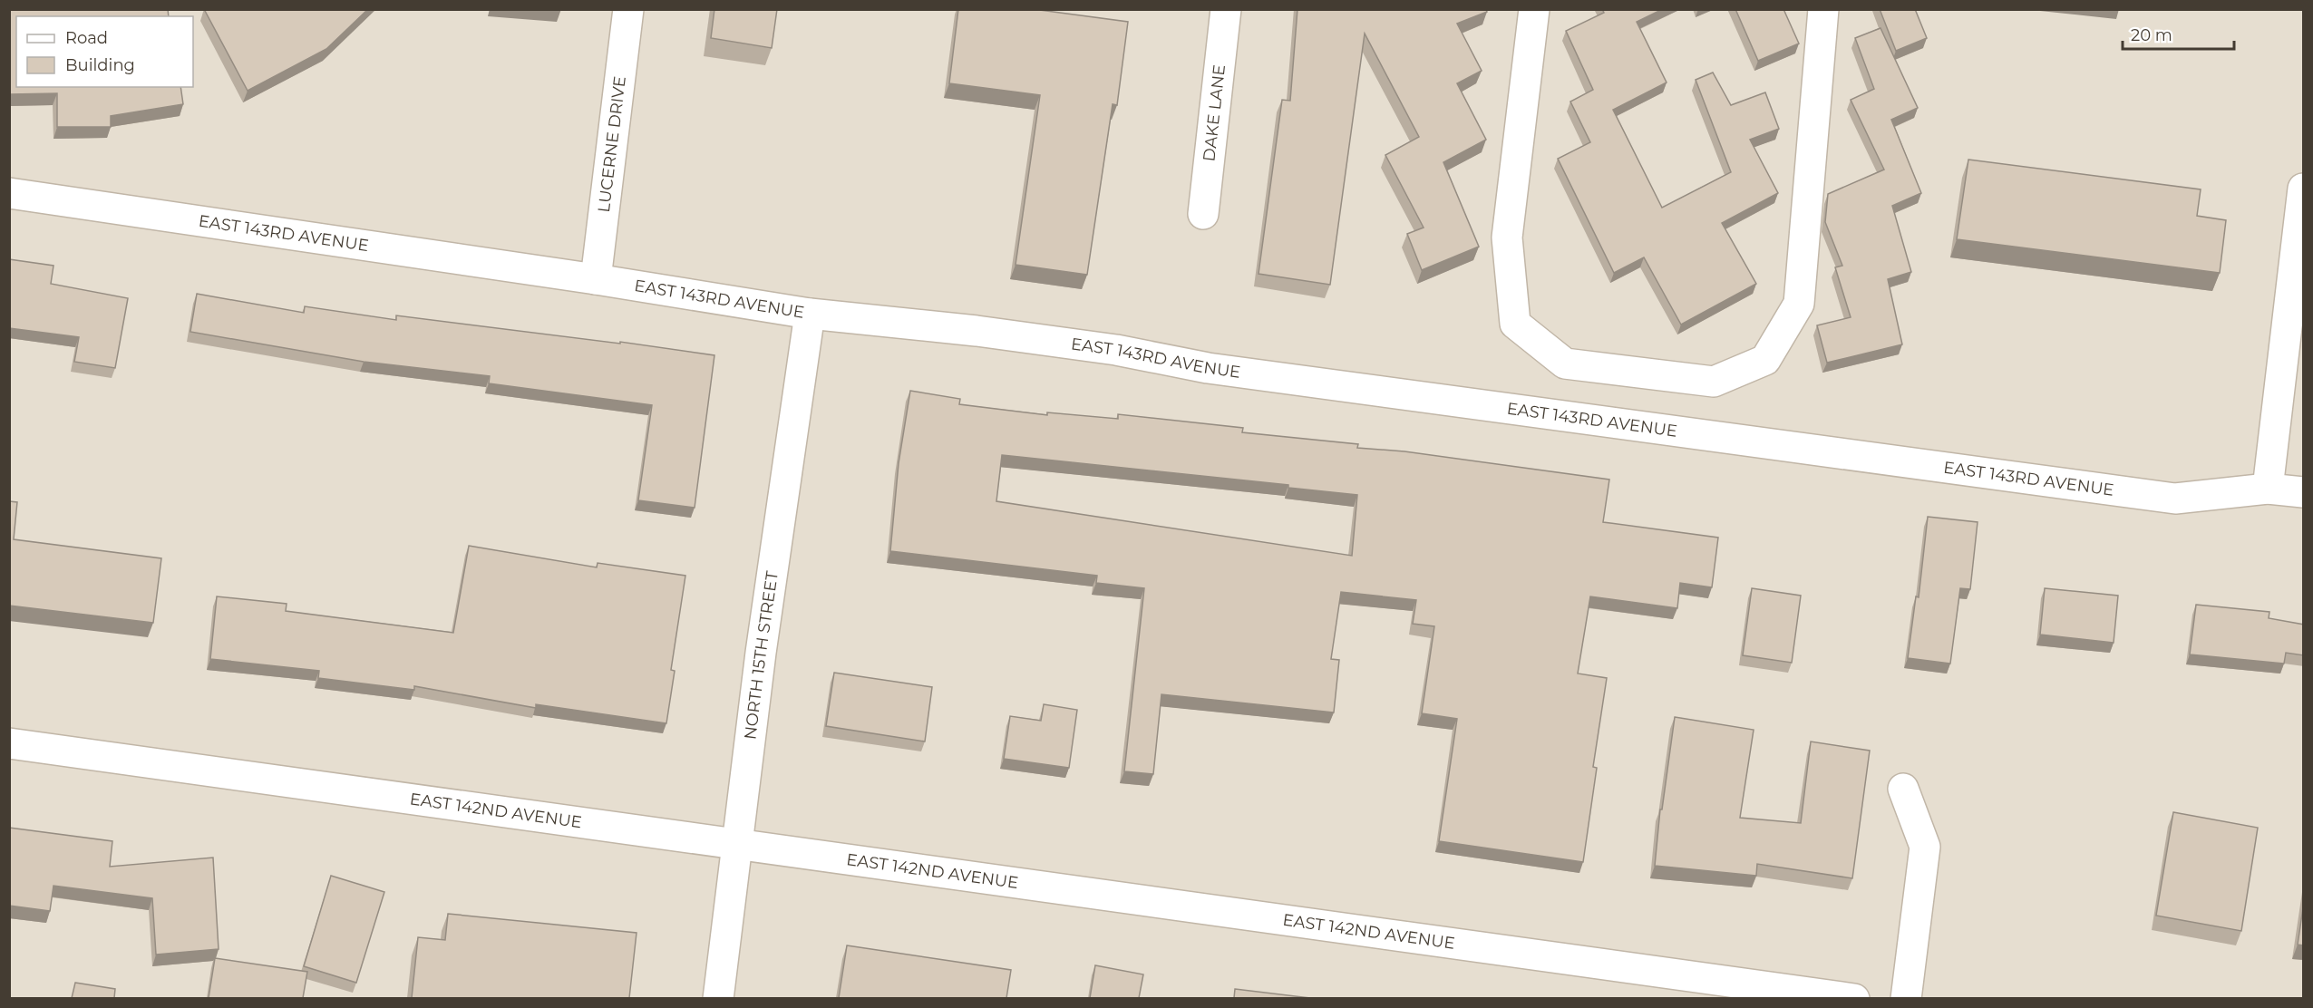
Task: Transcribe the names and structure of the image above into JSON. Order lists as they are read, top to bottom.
{
  "streets": {
    "street": [
      "DAKE LANE",
      "LUCERNE DRIVE",
      "EAST 143RD AVENUE",
      "NORTH 15TH STREET",
      "EAST 142ND AVENUE"
    ]
  },
  "crossings": [
    ["LUCERNE DRIVE", "EAST 143RD AVENUE"],
    ["EAST 143RD AVENUE", "NORTH 15TH STREET"],
    ["NORTH 15TH STREET", "EAST 142ND AVENUE"]
  ],
  "legend": ["Road", "Building"],
  "scale_bar": "20 m"
}
